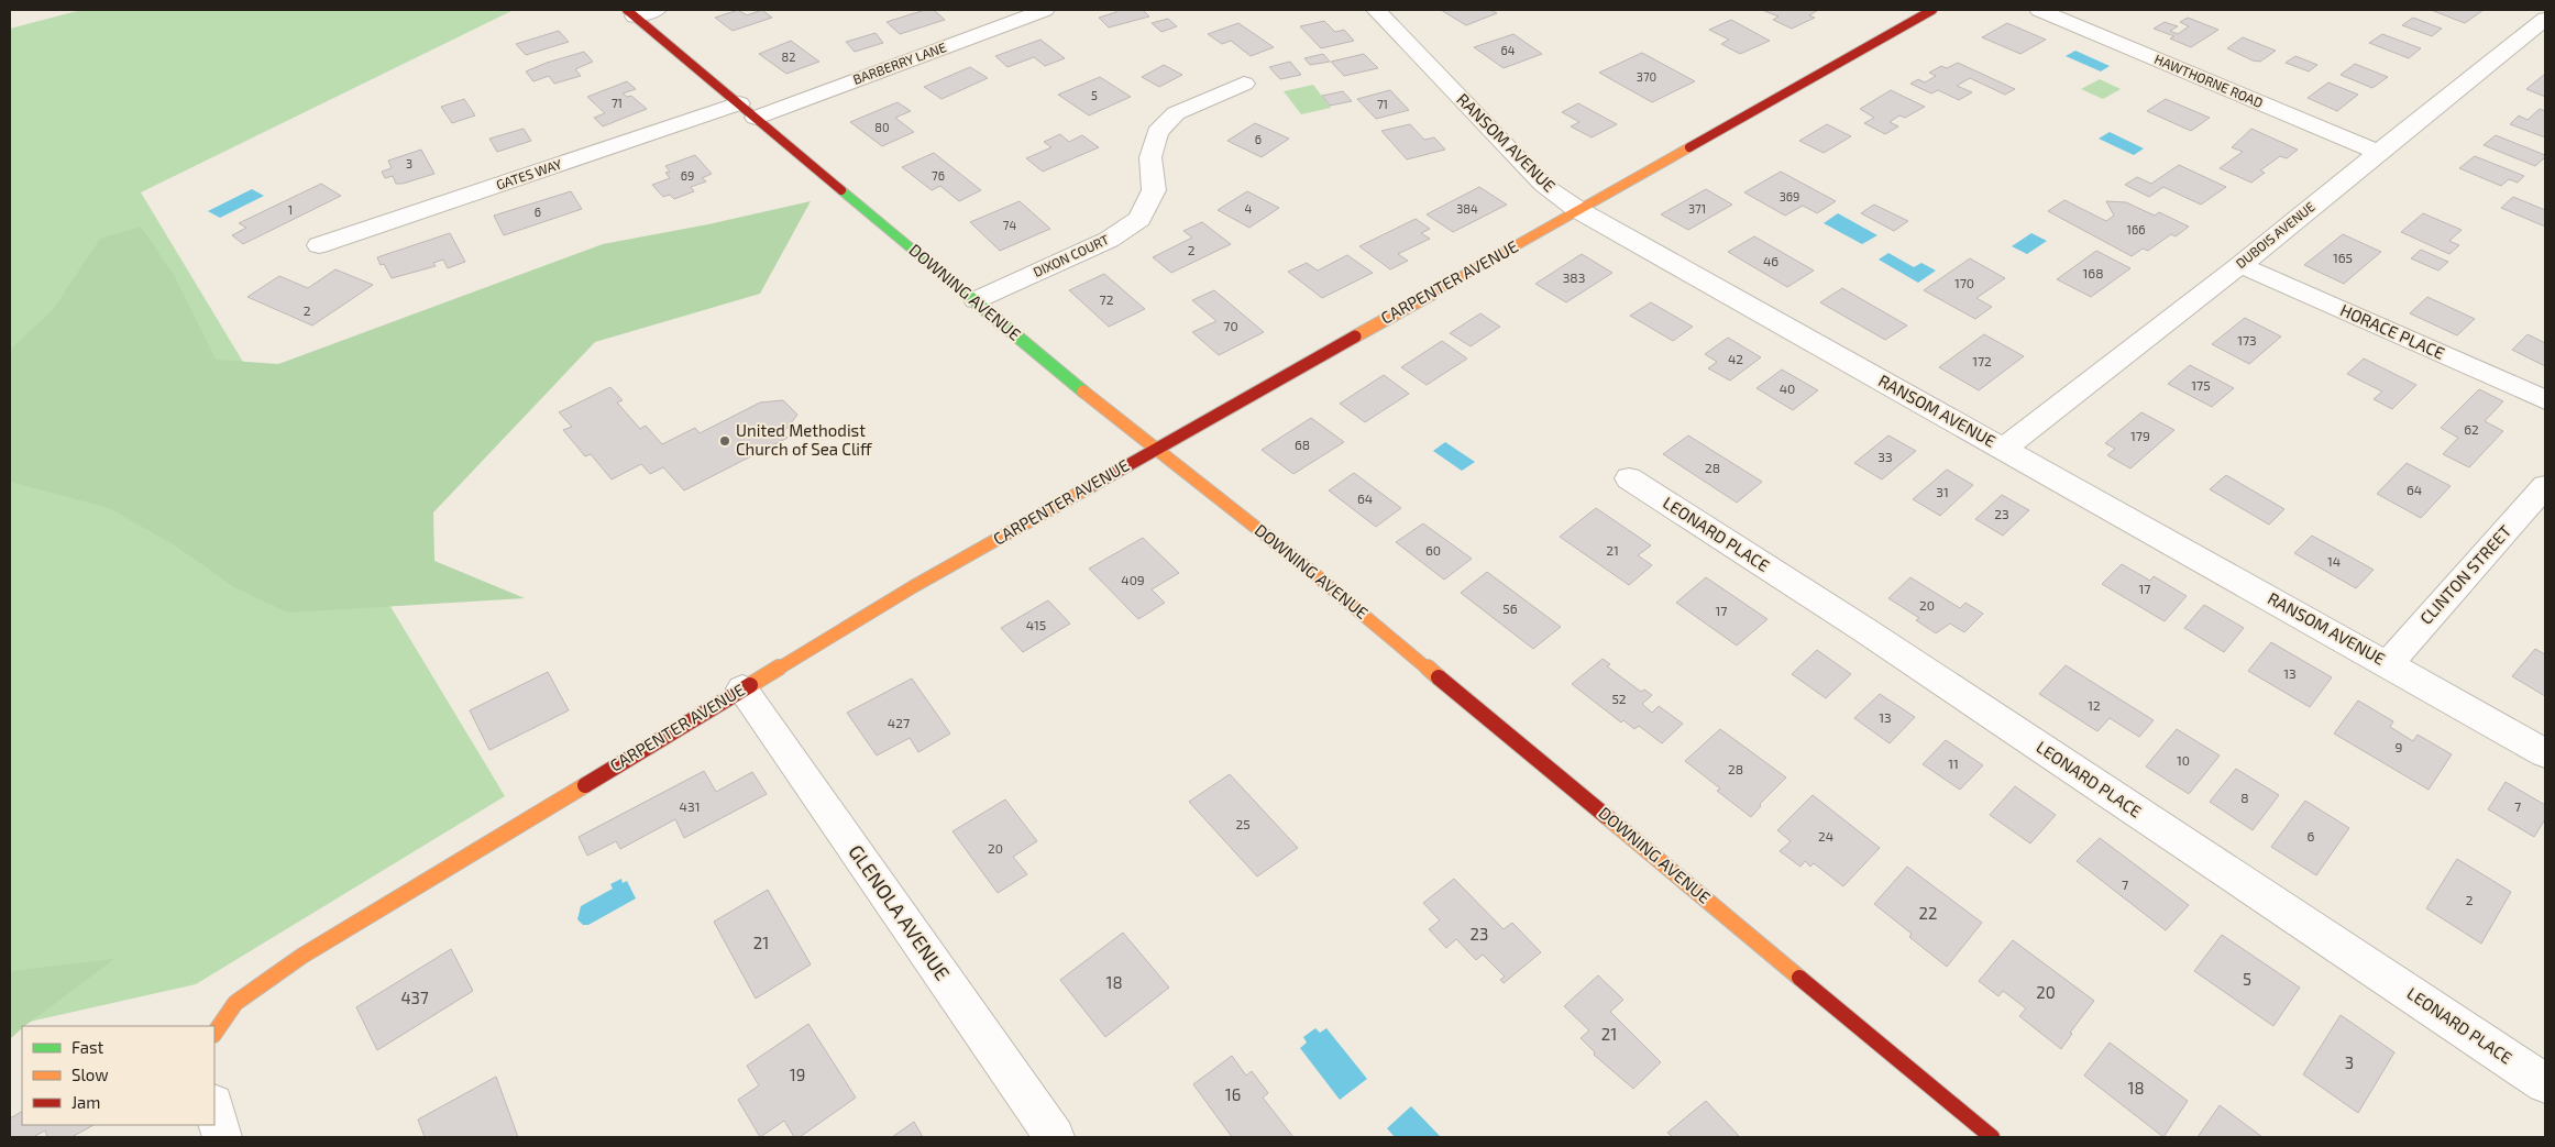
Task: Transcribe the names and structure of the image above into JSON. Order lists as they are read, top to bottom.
{
  "streets": {
    "street": [
      "BARBERRY LANE",
      "HAWTHORNE ROAD",
      "RANSOM AVENUE",
      "GATES WAY",
      "DUBOIS AVENUE",
      "DIXON COURT",
      "CARPENTER AVENUE",
      "DOWNING AVENUE",
      "HORACE PLACE",
      "LEONARD PLACE",
      "CLINTON STREET",
      "GLENOLA AVENUE"
    ]
  },
  "crossings": [
    ["BARBERRY LANE", "GATES WAY"],
    ["BARBERRY LANE", "DOWNING AVENUE"],
    ["HAWTHORNE ROAD", "DUBOIS AVENUE"],
    ["RANSOM AVENUE", "DUBOIS AVENUE"],
    ["RANSOM AVENUE", "CARPENTER AVENUE"],
    ["RANSOM AVENUE", "CLINTON STREET"],
    ["GATES WAY", "DOWNING AVENUE"],
    ["DUBOIS AVENUE", "HORACE PLACE"],
    ["DIXON COURT", "DOWNING AVENUE"],
    ["CARPENTER AVENUE", "DOWNING AVENUE"],
    ["CARPENTER AVENUE", "GLENOLA AVENUE"]
  ],
  "places": ["United Methodist Church of Sea Cliff"],
  "house_numbers": [
    "64",
    "82",
    "370",
    "5",
    "71",
    "71",
    "80",
    "6",
    "3",
    "69",
    "76",
    "369",
    "4",
    "384",
    "371",
    "1",
    "6",
    "74",
    "166",
    "2",
    "165",
    "46",
    "168",
    "383",
    "170",
    "72",
    "2",
    "70",
    "173",
    "42",
    "172",
    "175",
    "40",
    "62",
    "179",
    "68",
    "33",
    "28",
    "64",
    "31",
    "64",
    "23",
    "60",
    "21",
    "14",
    "409",
    "17",
    "20",
    "56",
    "17",
    "415",
    "13",
    "52",
    "12",
    "13",
    "427",
    "9",
    "10",
    "11",
    "28",
    "8",
    "431",
    "7",
    "25",
    "24",
    "6",
    "20",
    "7",
    "2",
    "22",
    "23",
    "21",
    "5",
    "18",
    "20",
    "437",
    "21",
    "3",
    "19",
    "18",
    "16"
  ],
  "legend": ["Fast", "Slow", "Jam"]
}
